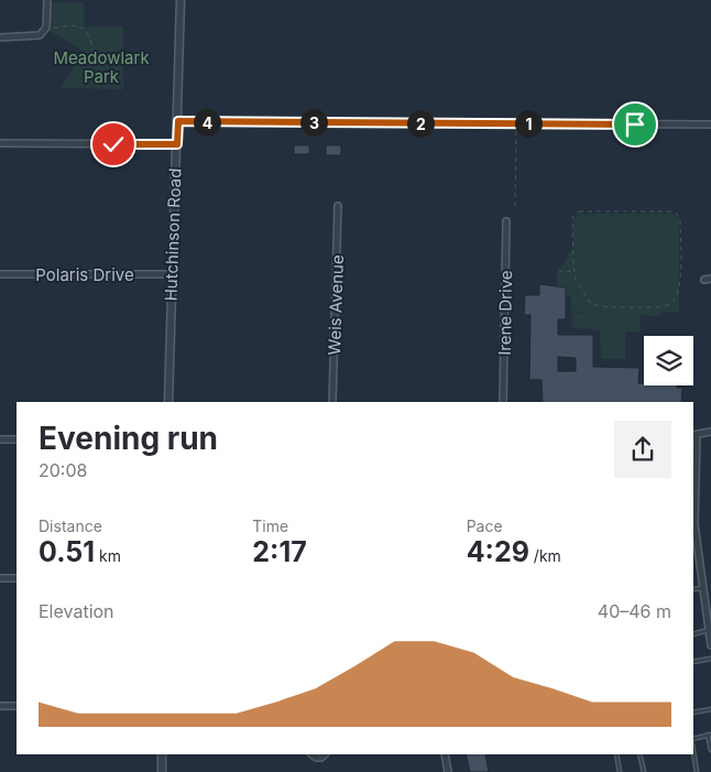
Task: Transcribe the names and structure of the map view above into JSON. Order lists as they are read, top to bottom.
{
  "streets": {
    "street": [
      "Hutchinson Road",
      "Polaris Drive",
      "Weis Avenue",
      "Irene Drive"
    ]
  },
  "crossings": [
    ["Hutchinson Road", "Polaris Drive"]
  ],
  "parks": ["Meadowlark Park"],
  "page": {
    "pins": [
      "3",
      "4",
      "1",
      "2"
    ],
    "heading": ["Evening run", "20:08"],
    "stats": [
      ["Distance", "0.51 km"],
      ["Time", "2:17"],
      ["Pace", "4:29 /km"]
    ],
    "chart": ["Elevation", "40–46 m"]
  }
}
